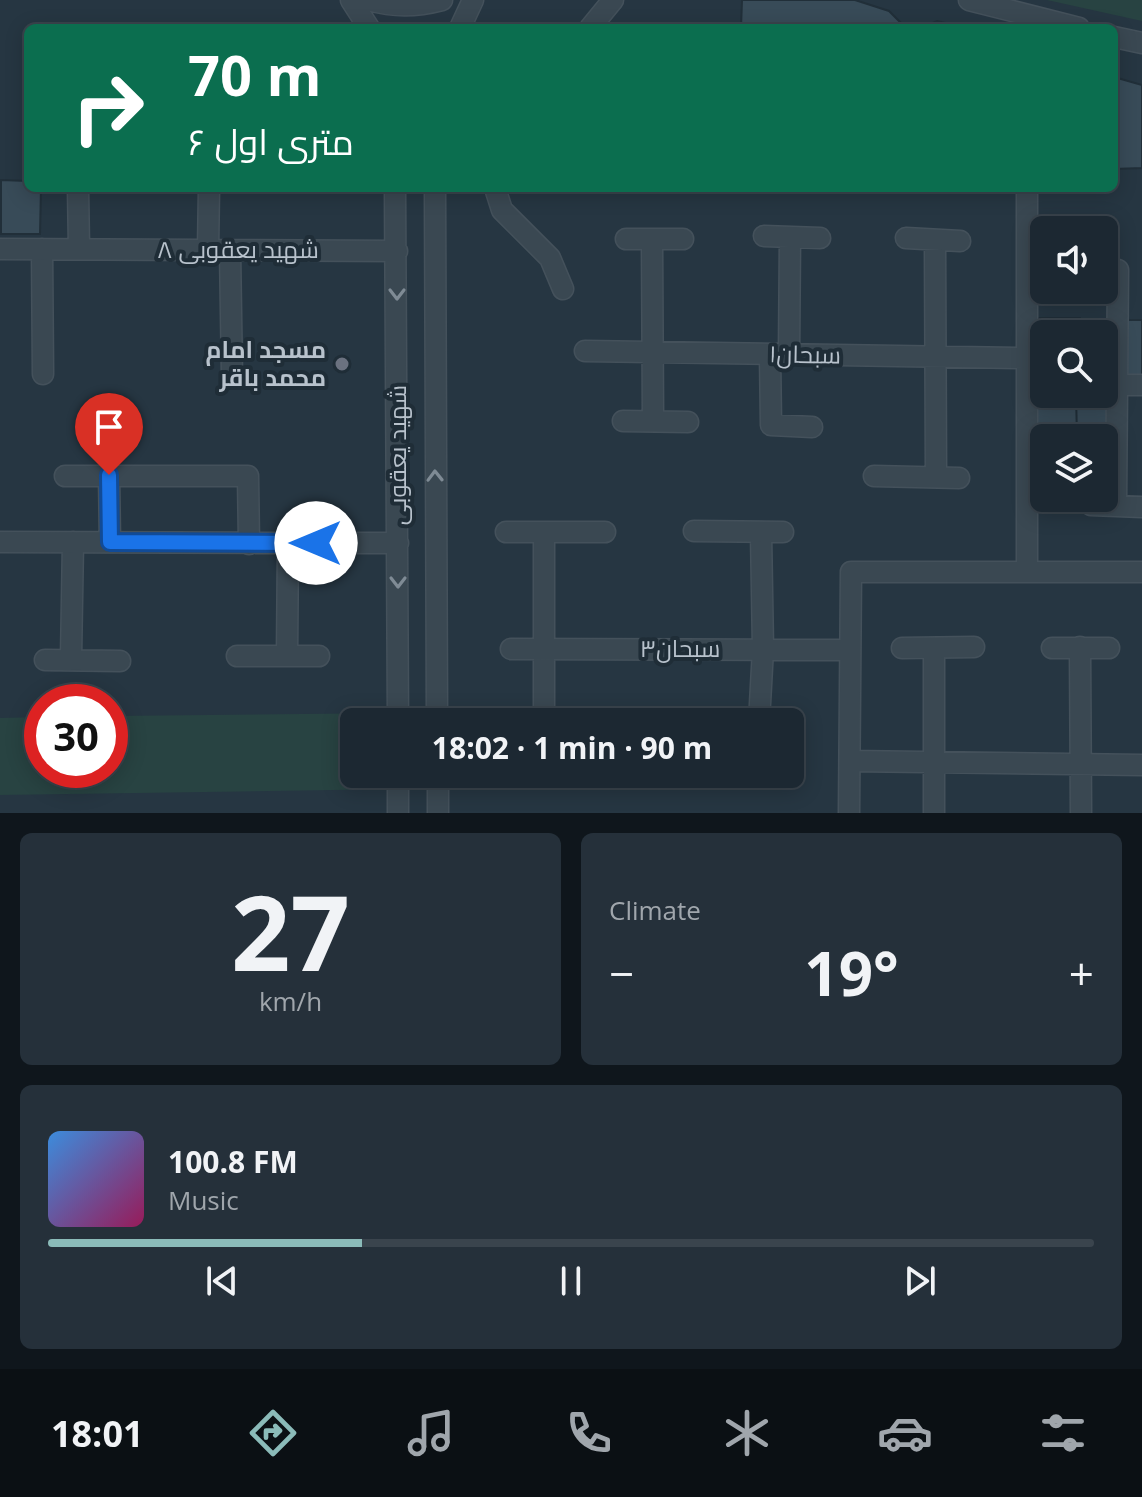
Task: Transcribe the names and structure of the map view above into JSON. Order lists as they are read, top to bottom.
{
  "streets": {
    "street": [
      "شهید یعقوبی ۸",
      "سبحان۱",
      "شهید یعقوبی",
      "سبحان۳"
    ]
  },
  "crossings": [
    ["شهید یعقوبی ۸", "شهید یعقوبی"]
  ],
  "places": ["مسجد امام محمد باقر"],
  "page": {
    "turn": ["70 m", "۶ متری اول"],
    "limit": "30",
    "trip": "18:02 · 1 min · 90 m",
    "tile": [
      ["27", "km/h"],
      "Climate"
    ],
    "heat": ["−", "19°", "+"],
    "song": ["100.8 FM", "Music"],
    "tabs": "18:01"
  }
}
